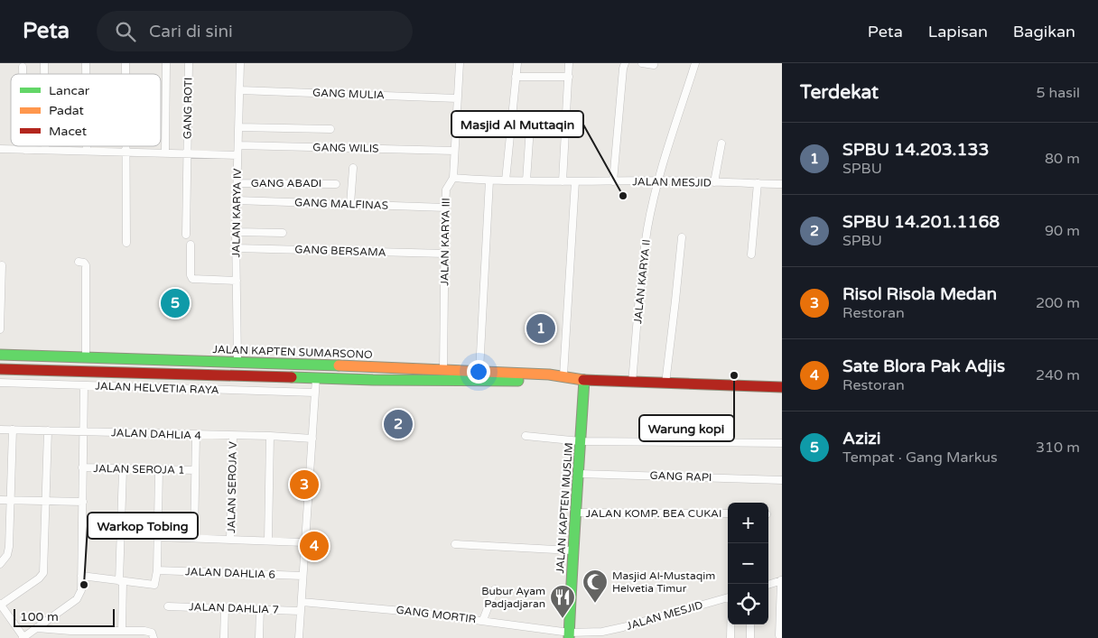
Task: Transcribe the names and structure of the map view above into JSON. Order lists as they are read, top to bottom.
{
  "streets": {
    "main road": ["JALAN KAPTEN SUMARSONO", "JALAN KAPTEN MUSLIM"],
    "street": [
      "GANG MULIA",
      "GANG ROTI",
      "GANG WILIS",
      "JALAN MESJID",
      "GANG ABADI",
      "GANG MALFINAS",
      "JALAN KARYA IV",
      "JALAN KARYA III",
      "GANG BERSAMA",
      "JALAN KARYA II",
      "JALAN HELVETIA RAYA",
      "JALAN DAHLIA 4",
      "JALAN SEROJA 1",
      "GANG RAPI",
      "JALAN SEROJA V",
      "JALAN KOMP. BEA CUKAI",
      "JALAN DAHLIA 6",
      "JALAN DAHLIA 7",
      "GANG MORTIR"
    ]
  },
  "crossings": [
    ["GANG MULIA", "JALAN KARYA IV"],
    ["GANG MULIA", "JALAN KARYA III"],
    ["GANG WILIS", "JALAN KARYA IV"],
    ["GANG WILIS", "JALAN KARYA III"],
    ["JALAN MESJID", "JALAN KARYA III"],
    ["JALAN MESJID", "JALAN KARYA II"],
    ["JALAN MESJID", "JALAN KAPTEN MUSLIM"],
    ["JALAN MESJID", "GANG MORTIR"],
    ["GANG ABADI", "JALAN KARYA IV"],
    ["GANG MALFINAS", "JALAN KARYA IV"],
    ["GANG MALFINAS", "JALAN KARYA III"],
    ["JALAN KARYA IV", "GANG BERSAMA"],
    ["JALAN KARYA IV", "JALAN KAPTEN SUMARSONO"],
    ["JALAN KARYA III", "GANG BERSAMA"],
    ["JALAN KARYA III", "JALAN KAPTEN SUMARSONO"],
    ["JALAN KARYA II", "JALAN KAPTEN SUMARSONO"],
    ["JALAN KAPTEN SUMARSONO", "JALAN KAPTEN MUSLIM"],
    ["JALAN DAHLIA 4", "JALAN SEROJA V"],
    ["GANG RAPI", "JALAN KAPTEN MUSLIM"],
    ["JALAN KAPTEN MUSLIM", "JALAN KOMP. BEA CUKAI"],
    ["JALAN KAPTEN MUSLIM", "GANG MORTIR"]
  ],
  "places": {
    "other": ["Masjid Al Muttaqin", "Warung kopi", "Warkop Tobing"],
    "mosque": ["Masjid Al-Mustaqim Helvetia Timur"],
    "restaurant": ["Bubur Ayam Padjadjaran"]
  },
  "legend": ["Lancar", "Padat", "Macet"],
  "scale_bar": "100 m",
  "page": {
    "header": "Peta",
    "search": "Cari di sini",
    "nav": ["Peta", "Lapisan", "Bagikan"],
    "heading": ["Terdekat", "5 hasil"],
    "list": [
      {
        "mark": "1",
        "name": "SPBU 14.203.133",
        "note": "SPBU",
        "value": "80 m"
      },
      {
        "mark": "2",
        "name": "SPBU 14.201.1168",
        "note": "SPBU",
        "value": "90 m"
      },
      {
        "mark": "3",
        "name": "Risol Risola Medan",
        "note": "Restoran",
        "value": "200 m"
      },
      {
        "mark": "4",
        "name": "Sate Blora Pak Adjis",
        "note": "Restoran",
        "value": "240 m"
      },
      {
        "mark": "5",
        "name": "Azizi",
        "note": "Tempat · Gang Markus",
        "value": "310 m"
      }
    ],
    "pins": [
      "5",
      "1",
      "2",
      "3",
      "4"
    ],
    "map_buttons": ["+", "−"],
    "scale": "100 m"
  }
}
